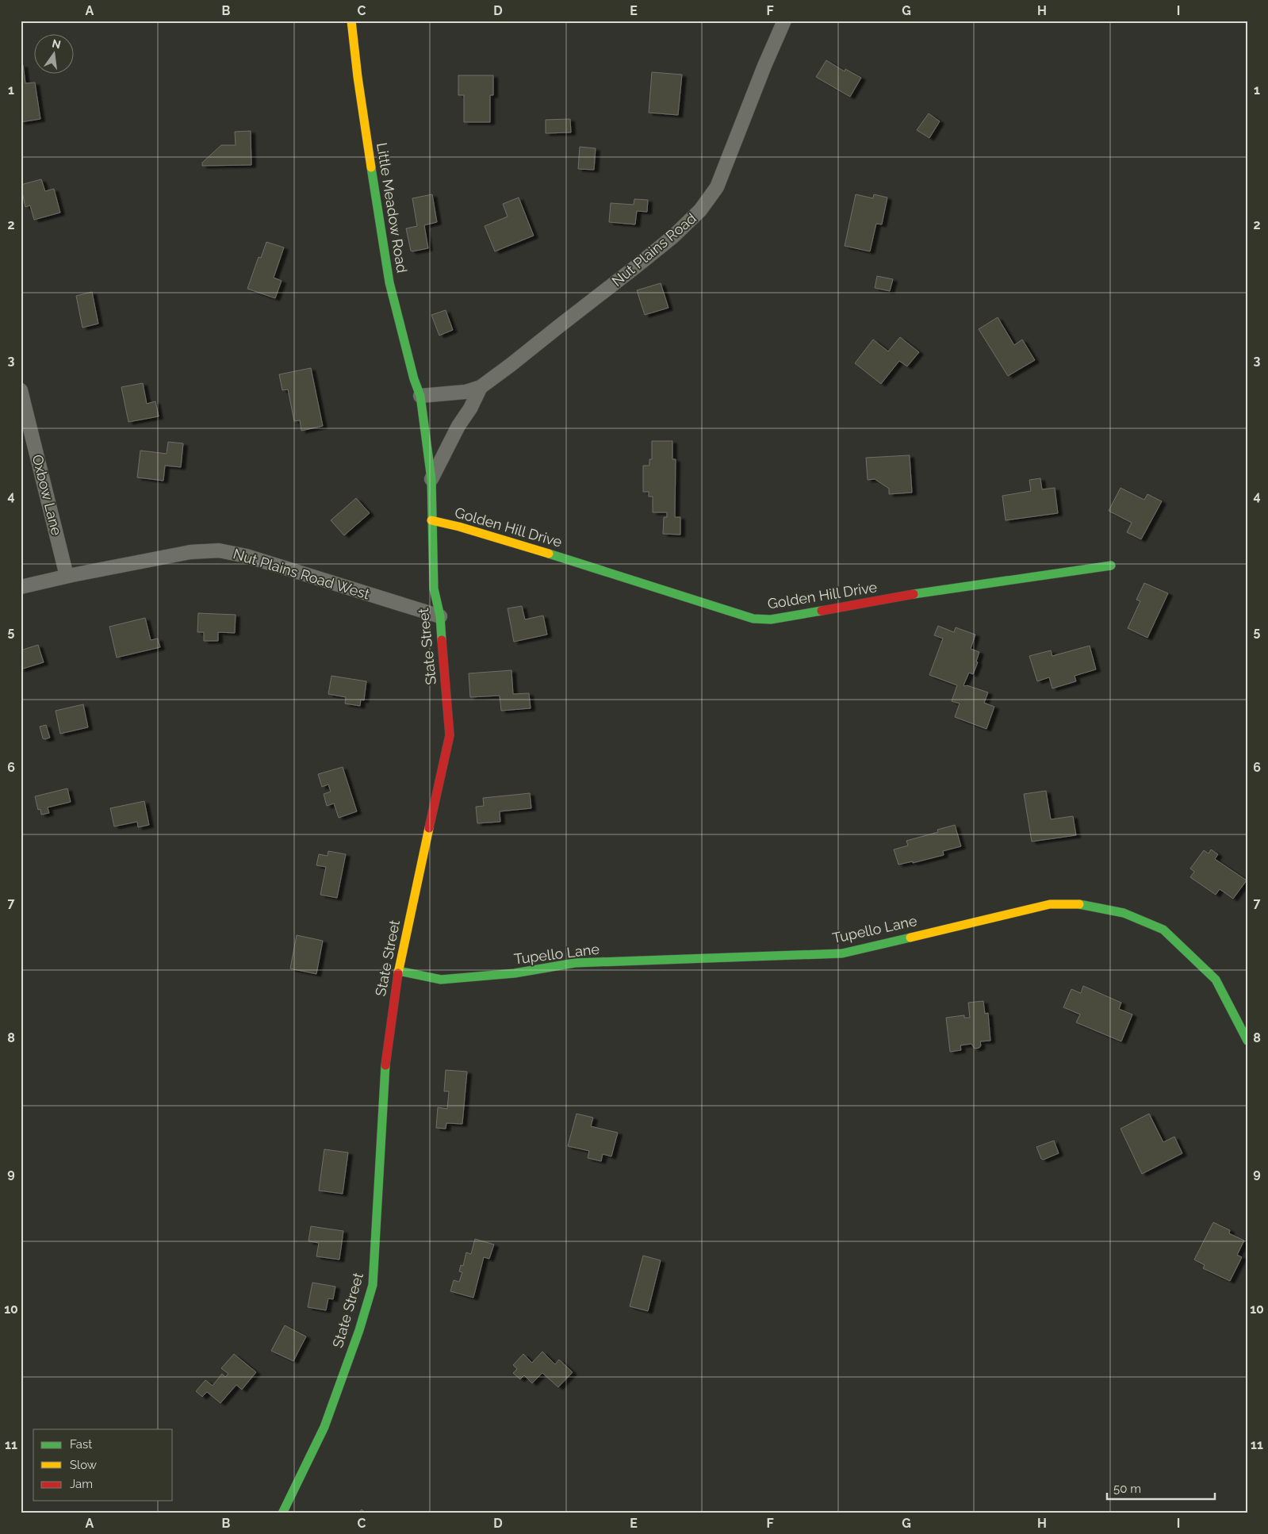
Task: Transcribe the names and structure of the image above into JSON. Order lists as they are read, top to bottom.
{
  "streets": {
    "street": [
      "Little Meadow Road",
      "Nut Plains Road",
      "Oxbow Lane",
      "Golden Hill Drive",
      "Nut Plains Road West",
      "State Street",
      "Tupello Lane"
    ]
  },
  "crossings": [
    ["Little Meadow Road", "Nut Plains Road"],
    ["Little Meadow Road", "State Street"],
    ["Nut Plains Road", "State Street"],
    ["Oxbow Lane", "Nut Plains Road West"],
    ["Golden Hill Drive", "State Street"],
    ["Nut Plains Road West", "State Street"],
    ["State Street", "Tupello Lane"]
  ],
  "legend": ["Fast", "Slow", "Jam"],
  "scale_bar": "50 m",
  "north": "top",
  "grid": {
    "columns": [
      "A",
      "B",
      "C",
      "D",
      "E",
      "F",
      "G",
      "H",
      "I"
    ],
    "rows": [
      "1",
      "2",
      "3",
      "4",
      "5",
      "6",
      "7",
      "8",
      "9",
      "10",
      "11"
    ]
  }
}
